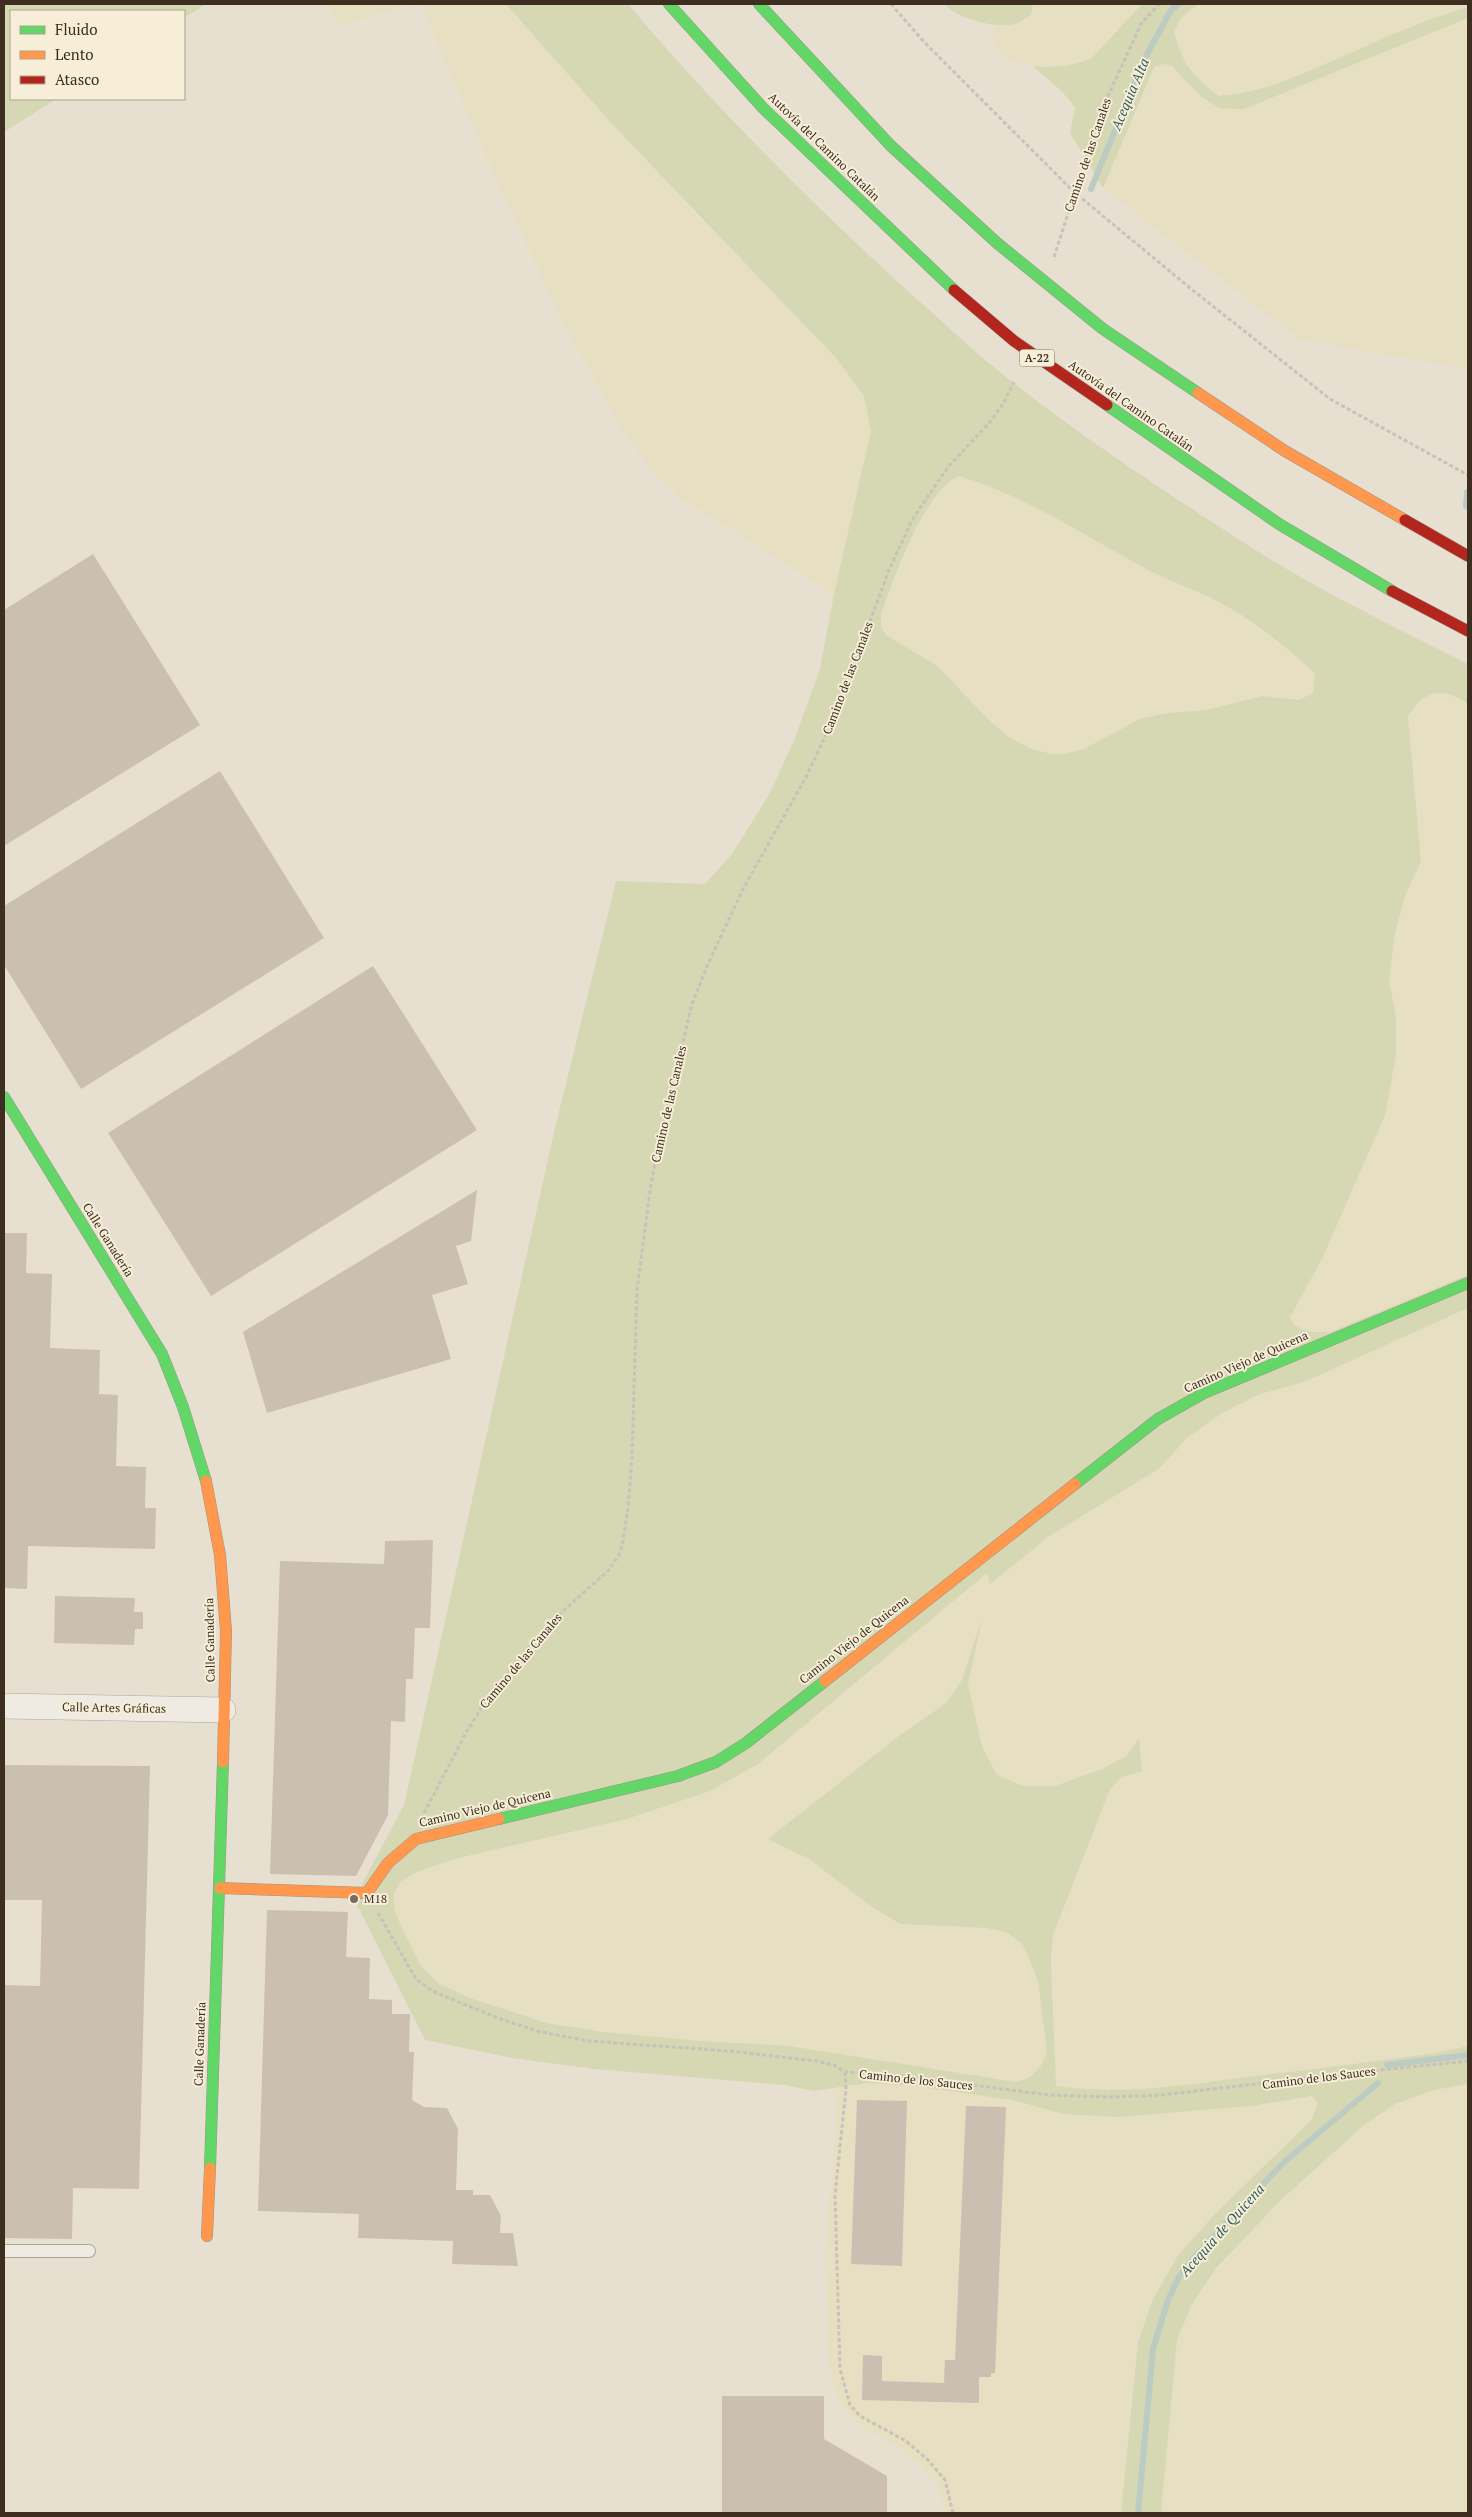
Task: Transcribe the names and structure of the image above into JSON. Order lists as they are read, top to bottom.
{
  "streets": {
    "main road": [
      "Autovía del Camino Catalán",
      "A-22",
      "Calle Ganadería",
      "Camino Viejo de Quicena"
    ],
    "street": ["Calle Artes Gráficas"],
    "path": ["Camino de las Canales", "Camino de los Sauces"]
  },
  "crossings": [
    ["Camino de las Canales", "Camino Viejo de Quicena"],
    ["Calle Ganadería", "Calle Artes Gráficas"],
    ["Camino Viejo de Quicena", "Camino de los Sauces"]
  ],
  "water": ["Acequia Alta", "Acequia de Quicena"],
  "places": ["M18"],
  "legend": ["Fluido", "Lento", "Atasco"]
}
